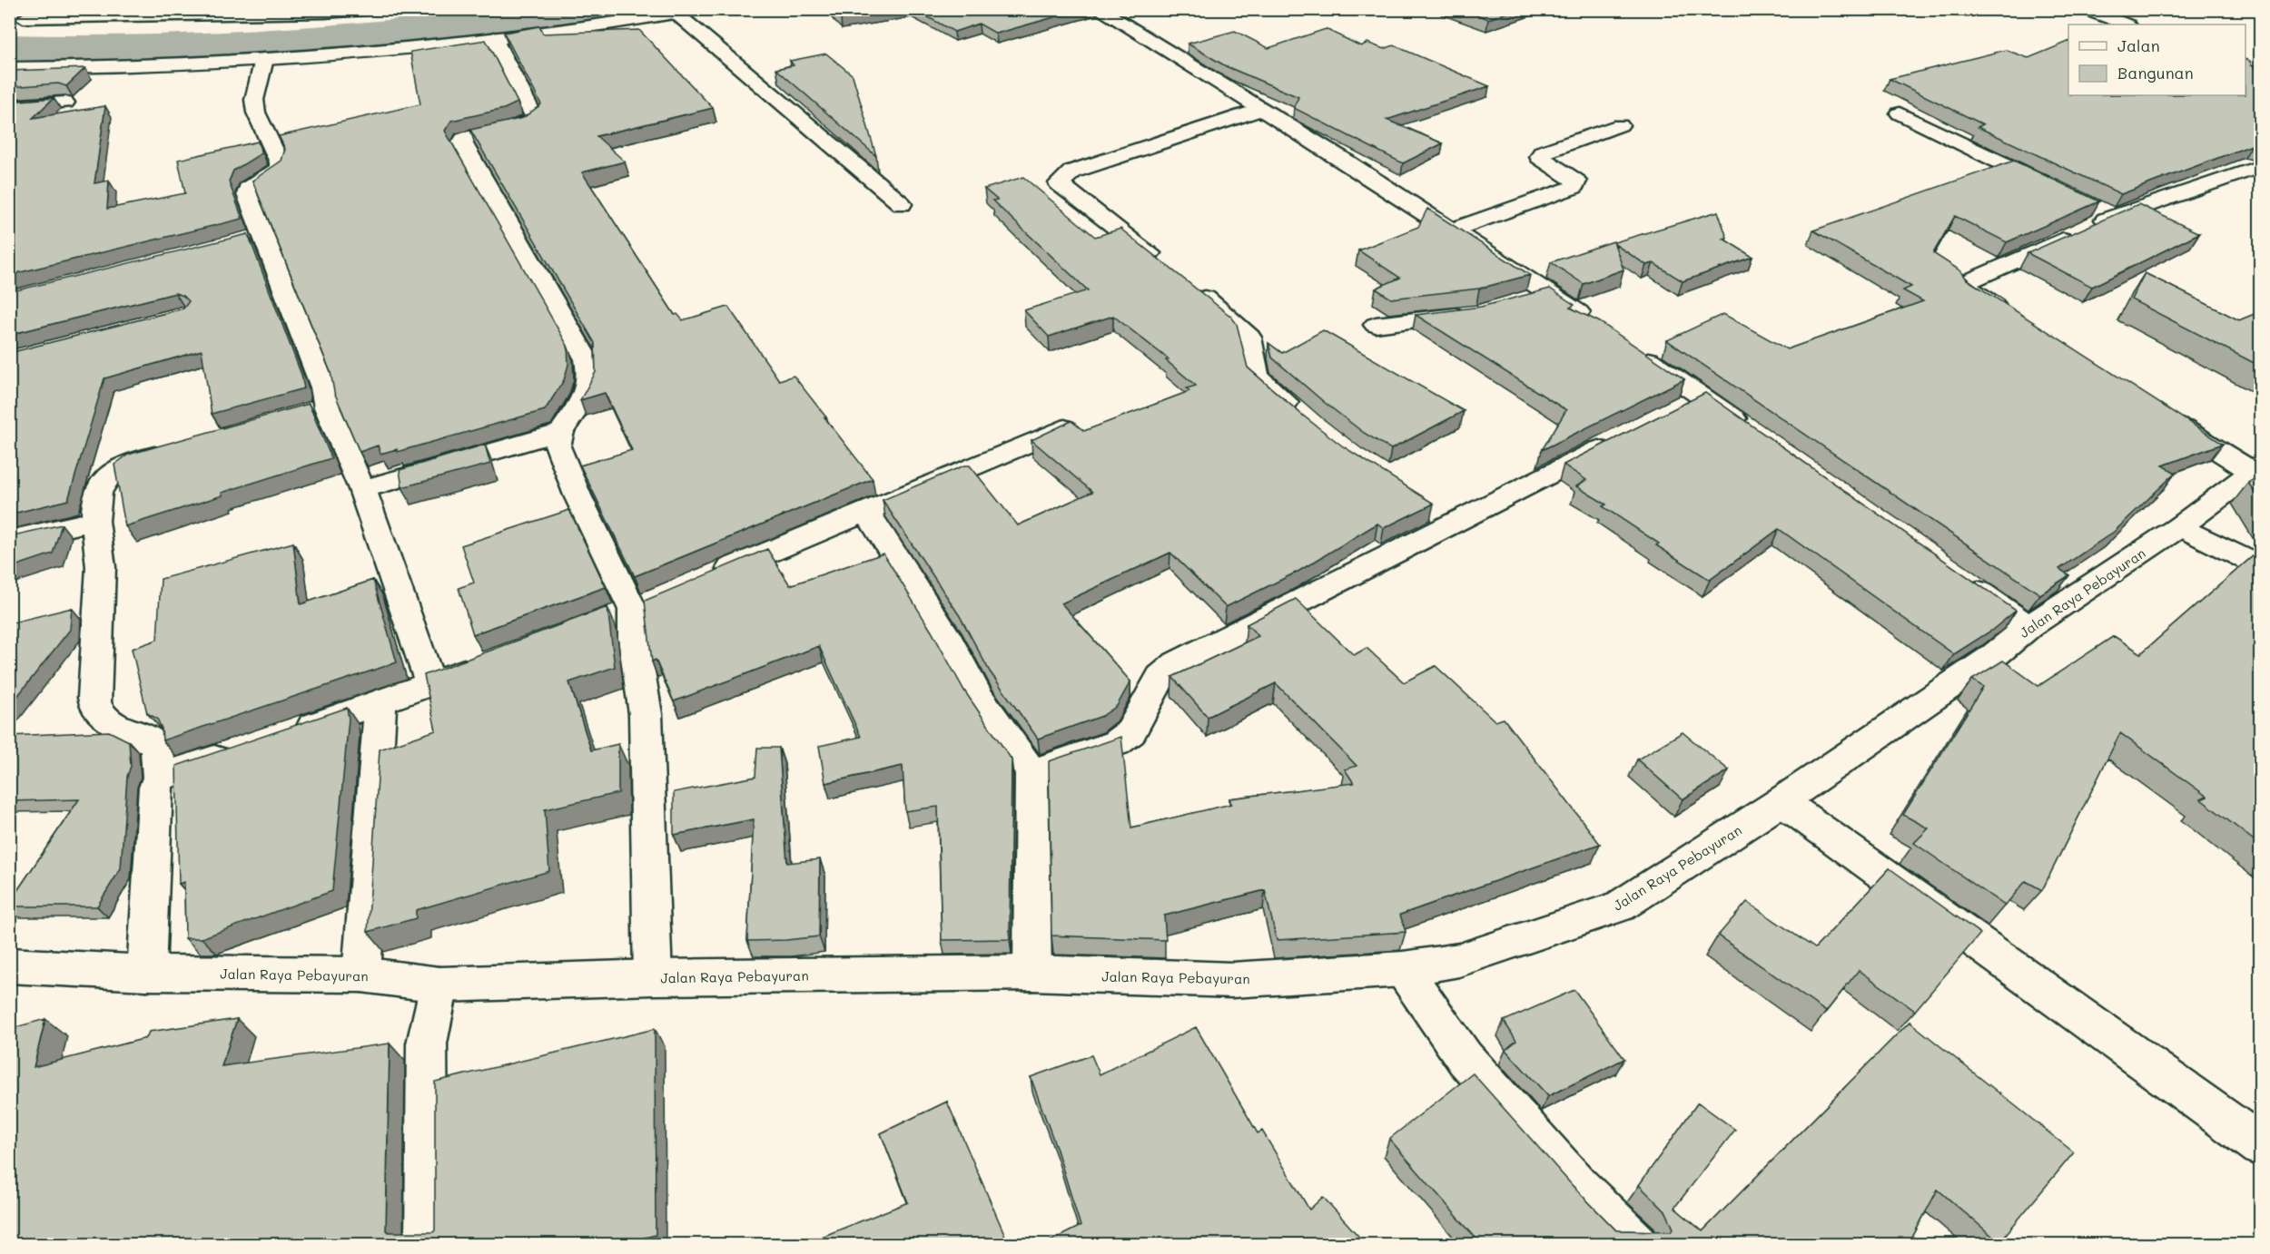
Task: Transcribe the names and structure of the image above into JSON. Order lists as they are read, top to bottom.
{
  "streets": {
    "street": ["Jalan Raya Pebayuran"]
  },
  "legend": ["Jalan", "Bangunan"]
}
